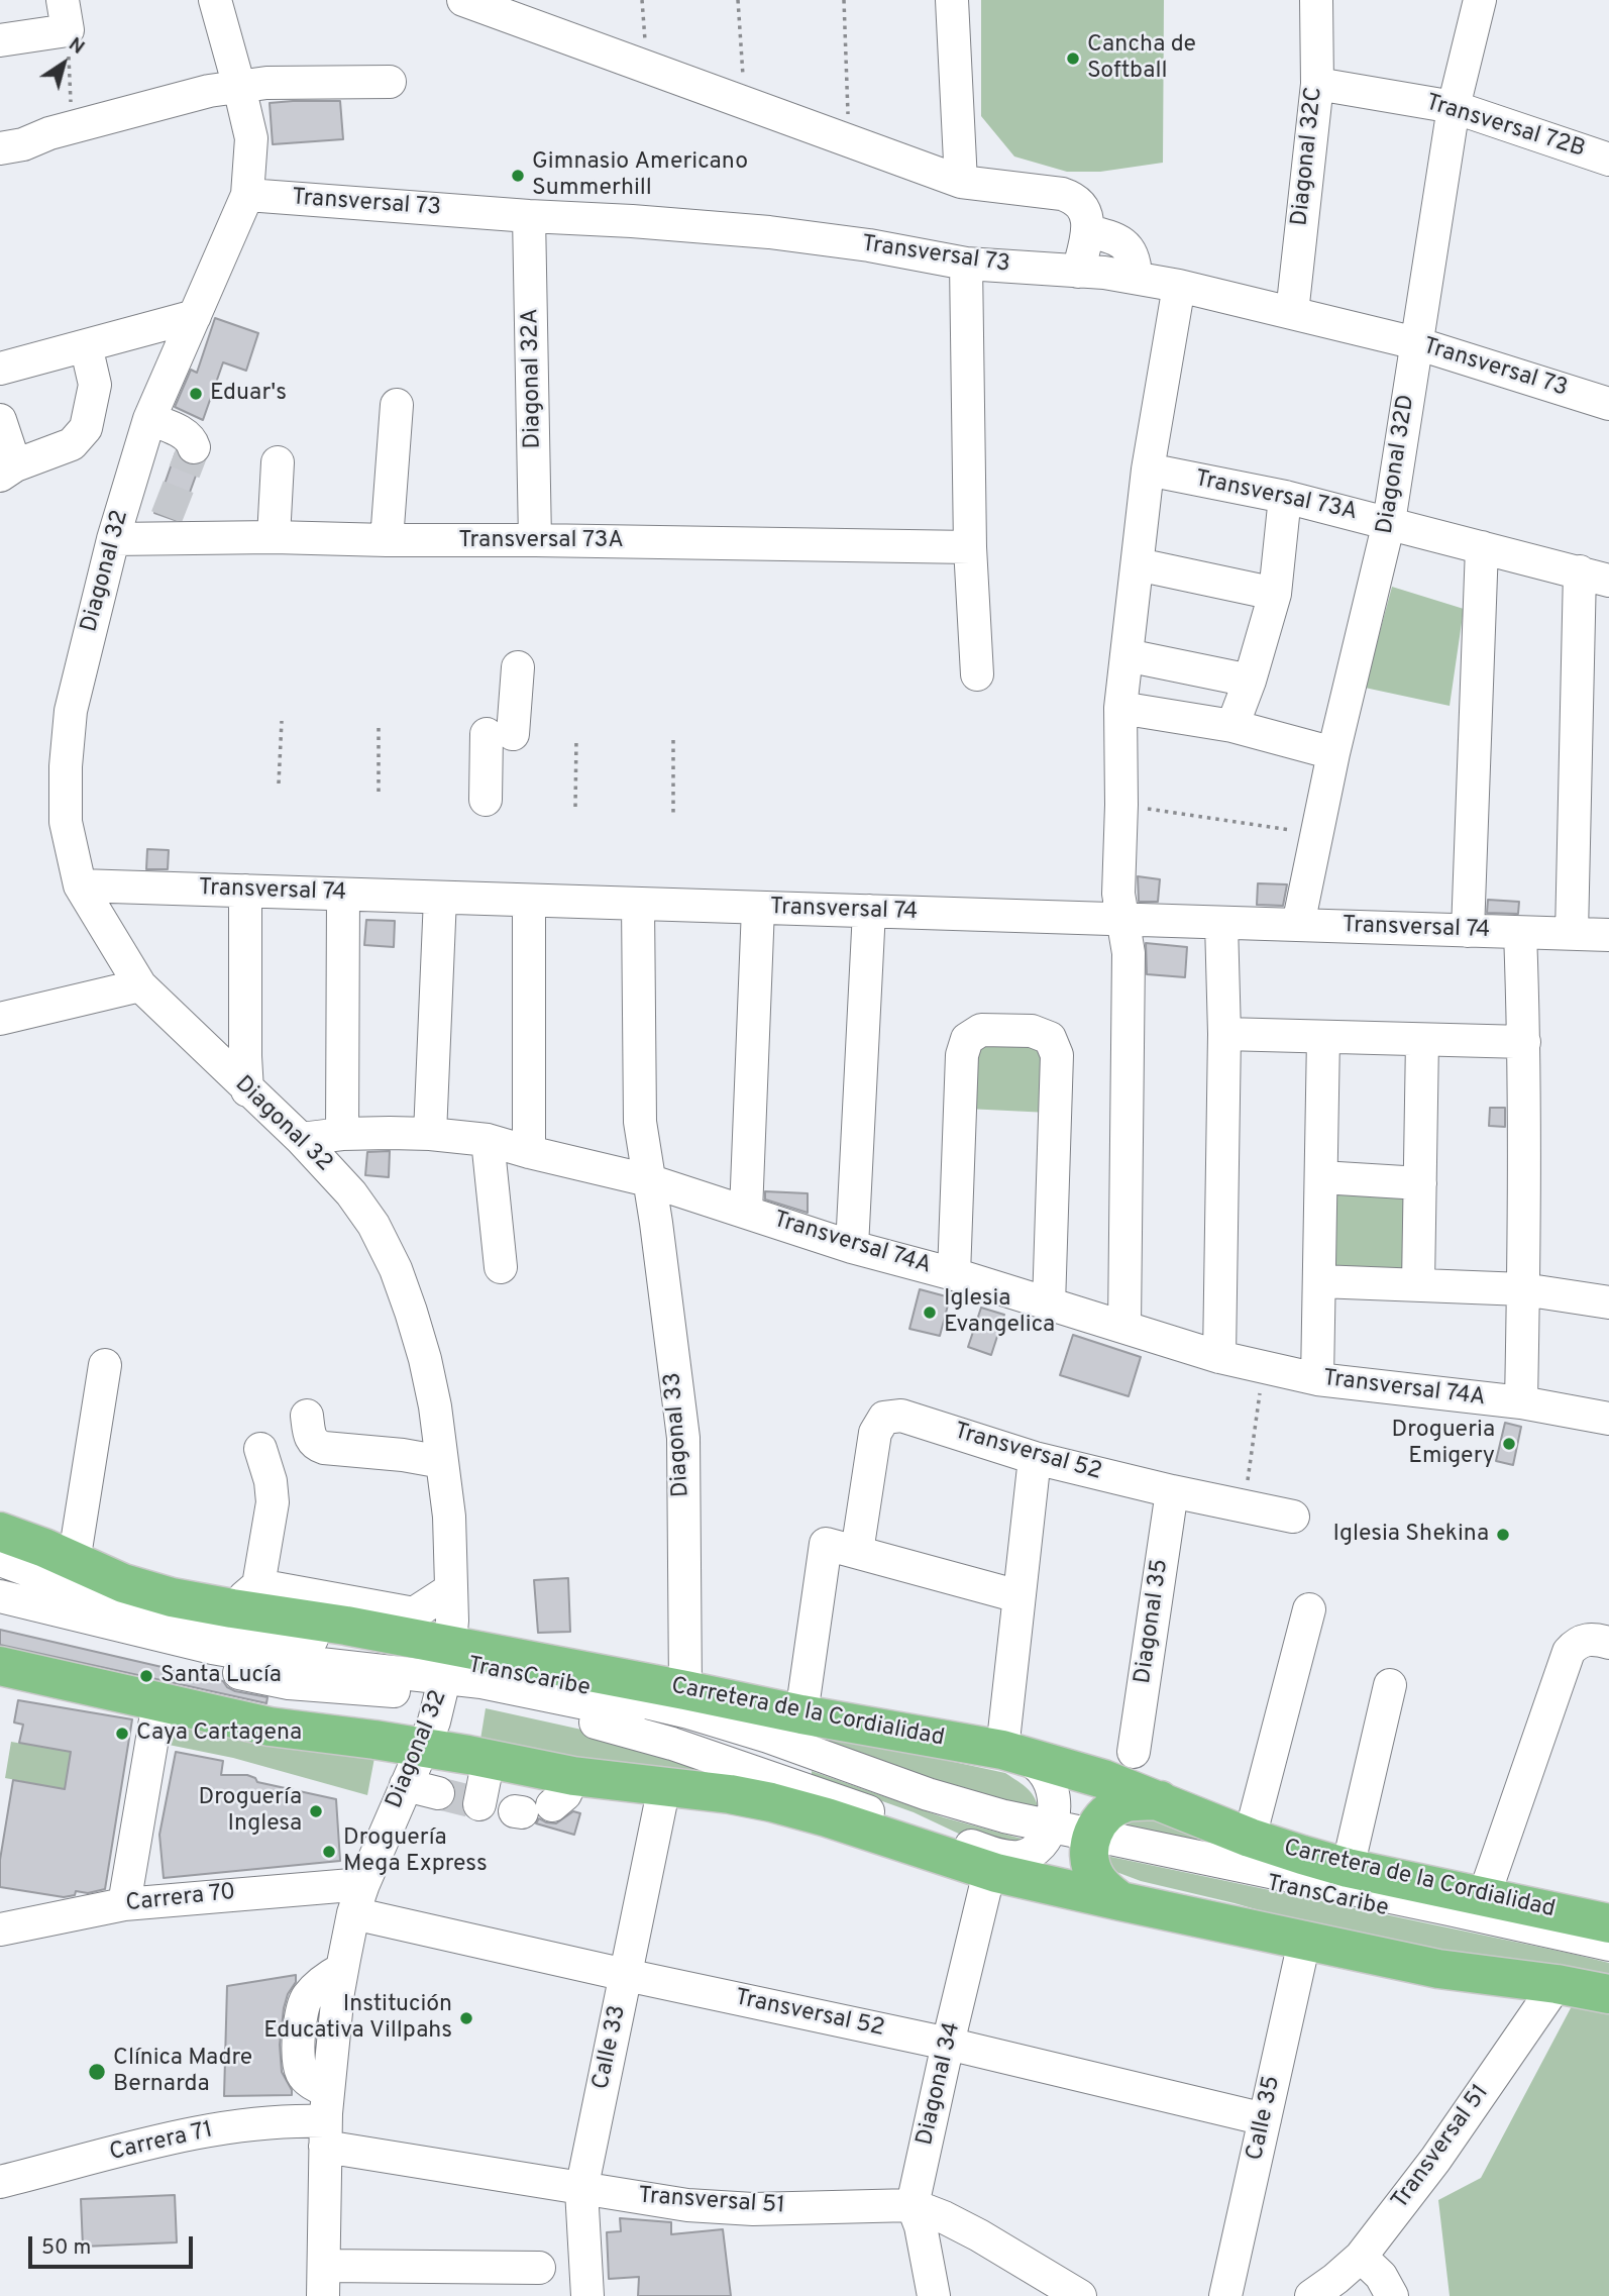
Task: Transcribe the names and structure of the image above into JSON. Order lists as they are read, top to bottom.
{
  "streets": {
    "highway": ["Carretera de la Cordialidad"],
    "street": [
      "Transversal 72B",
      "Diagonal 32C",
      "Transversal 73",
      "Diagonal 32A",
      "Diagonal 32D",
      "Transversal 73A",
      "Diagonal 32",
      "Transversal 74",
      "Transversal 74A",
      "Diagonal 33",
      "Transversal 52",
      "Diagonal 35",
      "TransCaribe",
      "Carrera 70",
      "Calle 33",
      "Diagonal 34",
      "Calle 35",
      "Carrera 71",
      "Transversal 51"
    ]
  },
  "crossings": [
    ["Transversal 72B", "Diagonal 32C"],
    ["Transversal 72B", "Diagonal 32D"],
    ["Diagonal 32C", "Transversal 73"],
    ["Transversal 73", "Diagonal 32A"],
    ["Transversal 73", "Diagonal 32D"],
    ["Transversal 73", "Diagonal 32"],
    ["Diagonal 32A", "Transversal 73A"],
    ["Diagonal 32D", "Transversal 73A"],
    ["Diagonal 32D", "Transversal 74"],
    ["Transversal 73A", "Diagonal 32"],
    ["Diagonal 32", "Transversal 74"],
    ["Diagonal 32", "Transversal 74A"],
    ["Diagonal 32", "Transversal 52"],
    ["Diagonal 32", "TransCaribe"],
    ["Diagonal 32", "Carretera de la Cordialidad"],
    ["Diagonal 32", "Carrera 70"],
    ["Diagonal 32", "Carrera 71"],
    ["Diagonal 32", "Transversal 51"],
    ["Transversal 74", "Diagonal 33"],
    ["Transversal 74A", "Diagonal 33"],
    ["Diagonal 33", "Carretera de la Cordialidad"],
    ["Transversal 52", "Diagonal 35"],
    ["Transversal 52", "Carrera 70"],
    ["Transversal 52", "Calle 33"],
    ["Transversal 52", "Diagonal 34"],
    ["Transversal 52", "Calle 35"],
    ["TransCaribe", "Carretera de la Cordialidad"],
    ["Calle 33", "Transversal 51"],
    ["Diagonal 34", "Transversal 51"],
    ["Carrera 71", "Transversal 51"]
  ],
  "places": [
    "Cancha de Softball",
    "Gimnasio Americano Summerhill",
    "Eduar's",
    "Iglesia Evangelica",
    "Drogueria Emigery",
    "Iglesia Shekina",
    "Santa Lucía",
    "Caya Cartagena",
    "Droguería Inglesa",
    "Droguería Mega Express",
    "Institución Educativa Villpahs",
    "Clínica Madre Bernarda"
  ],
  "scale_bar": "50 m",
  "north": "top right"
}
